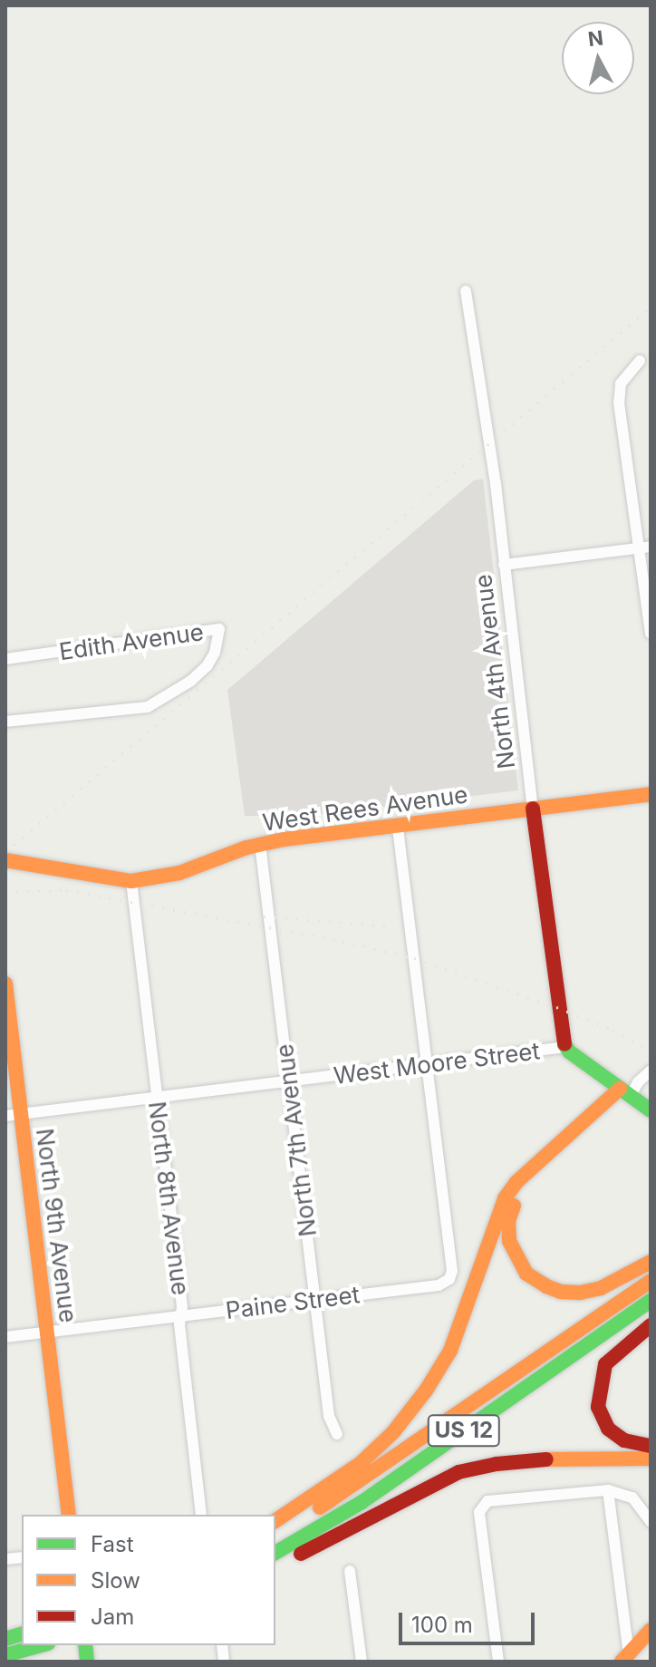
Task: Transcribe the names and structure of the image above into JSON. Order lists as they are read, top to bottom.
{
  "streets": {
    "main road": [
      "North 4th Avenue",
      "West Rees Avenue",
      "North 9th Avenue",
      "US 12"
    ],
    "street": [
      "Edith Avenue",
      "West Moore Street",
      "North 7th Avenue",
      "North 8th Avenue",
      "Paine Street"
    ]
  },
  "crossings": [
    ["North 4th Avenue", "West Rees Avenue"],
    ["North 4th Avenue", "West Moore Street"],
    ["West Rees Avenue", "North 7th Avenue"],
    ["West Rees Avenue", "North 8th Avenue"],
    ["West Moore Street", "North 7th Avenue"],
    ["West Moore Street", "North 8th Avenue"],
    ["West Moore Street", "North 9th Avenue"],
    ["West Moore Street", "Paine Street"],
    ["North 7th Avenue", "Paine Street"],
    ["North 8th Avenue", "Paine Street"],
    ["North 9th Avenue", "Paine Street"]
  ],
  "legend": ["Fast", "Slow", "Jam"],
  "scale_bar": "100 m",
  "north": "top"
}
